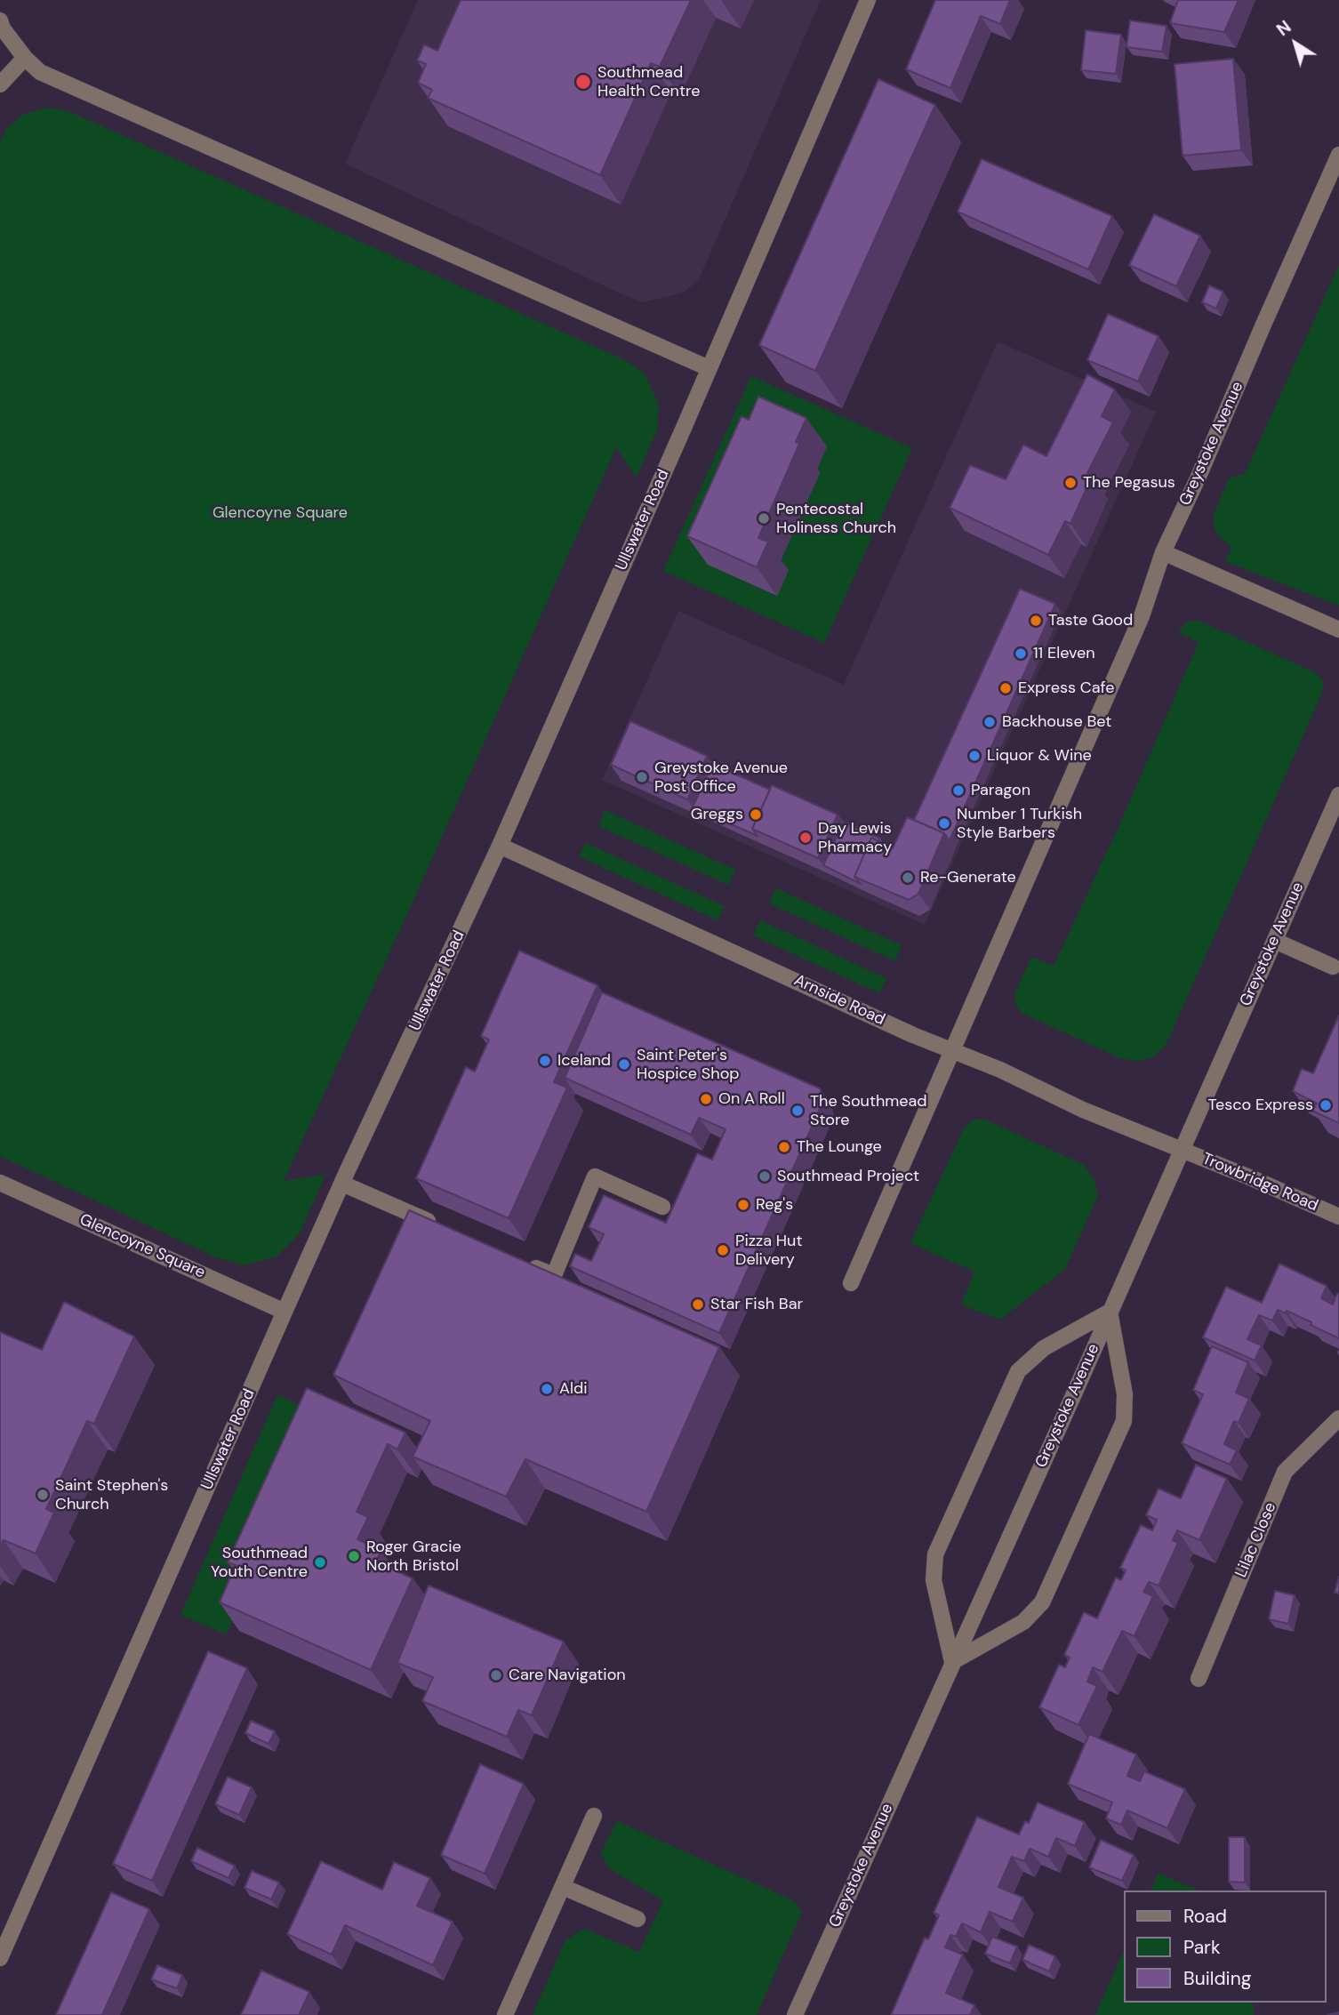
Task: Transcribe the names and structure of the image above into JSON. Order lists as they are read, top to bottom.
{
  "streets": {
    "street": [
      "Greystoke Avenue",
      "Ullswater Road",
      "Arnside Road",
      "Trowbridge Road",
      "Glencoyne Square",
      "Lilac Close"
    ]
  },
  "crossings": [
    ["Greystoke Avenue", "Arnside Road"],
    ["Greystoke Avenue", "Trowbridge Road"],
    ["Ullswater Road", "Arnside Road"],
    ["Ullswater Road", "Glencoyne Square"],
    ["Arnside Road", "Trowbridge Road"]
  ],
  "parks": ["Glencoyne Square"],
  "places": [
    "Southmead Health Centre",
    "The Pegasus",
    "Pentecostal Holiness Church",
    "Taste Good",
    "11 Eleven",
    "Express Cafe",
    "Backhouse Bet",
    "Liquor & Wine",
    "Greystoke Avenue Post Office",
    "Paragon",
    "Greggs",
    "Number 1 Turkish Style Barbers",
    "Day Lewis Pharmacy",
    "Re-Generate",
    "Iceland",
    "Saint Peter's Hospice Shop",
    "On A Roll",
    "Tesco Express",
    "The Southmead Store",
    "The Lounge",
    "Southmead Project",
    "Reg's",
    "Pizza Hut Delivery",
    "Star Fish Bar",
    "Aldi",
    "Saint Stephen's Church",
    "Roger Gracie North Bristol",
    "Southmead Youth Centre",
    "Care Navigation"
  ],
  "legend": ["Road", "Park", "Building"],
  "north": "top left"
}
